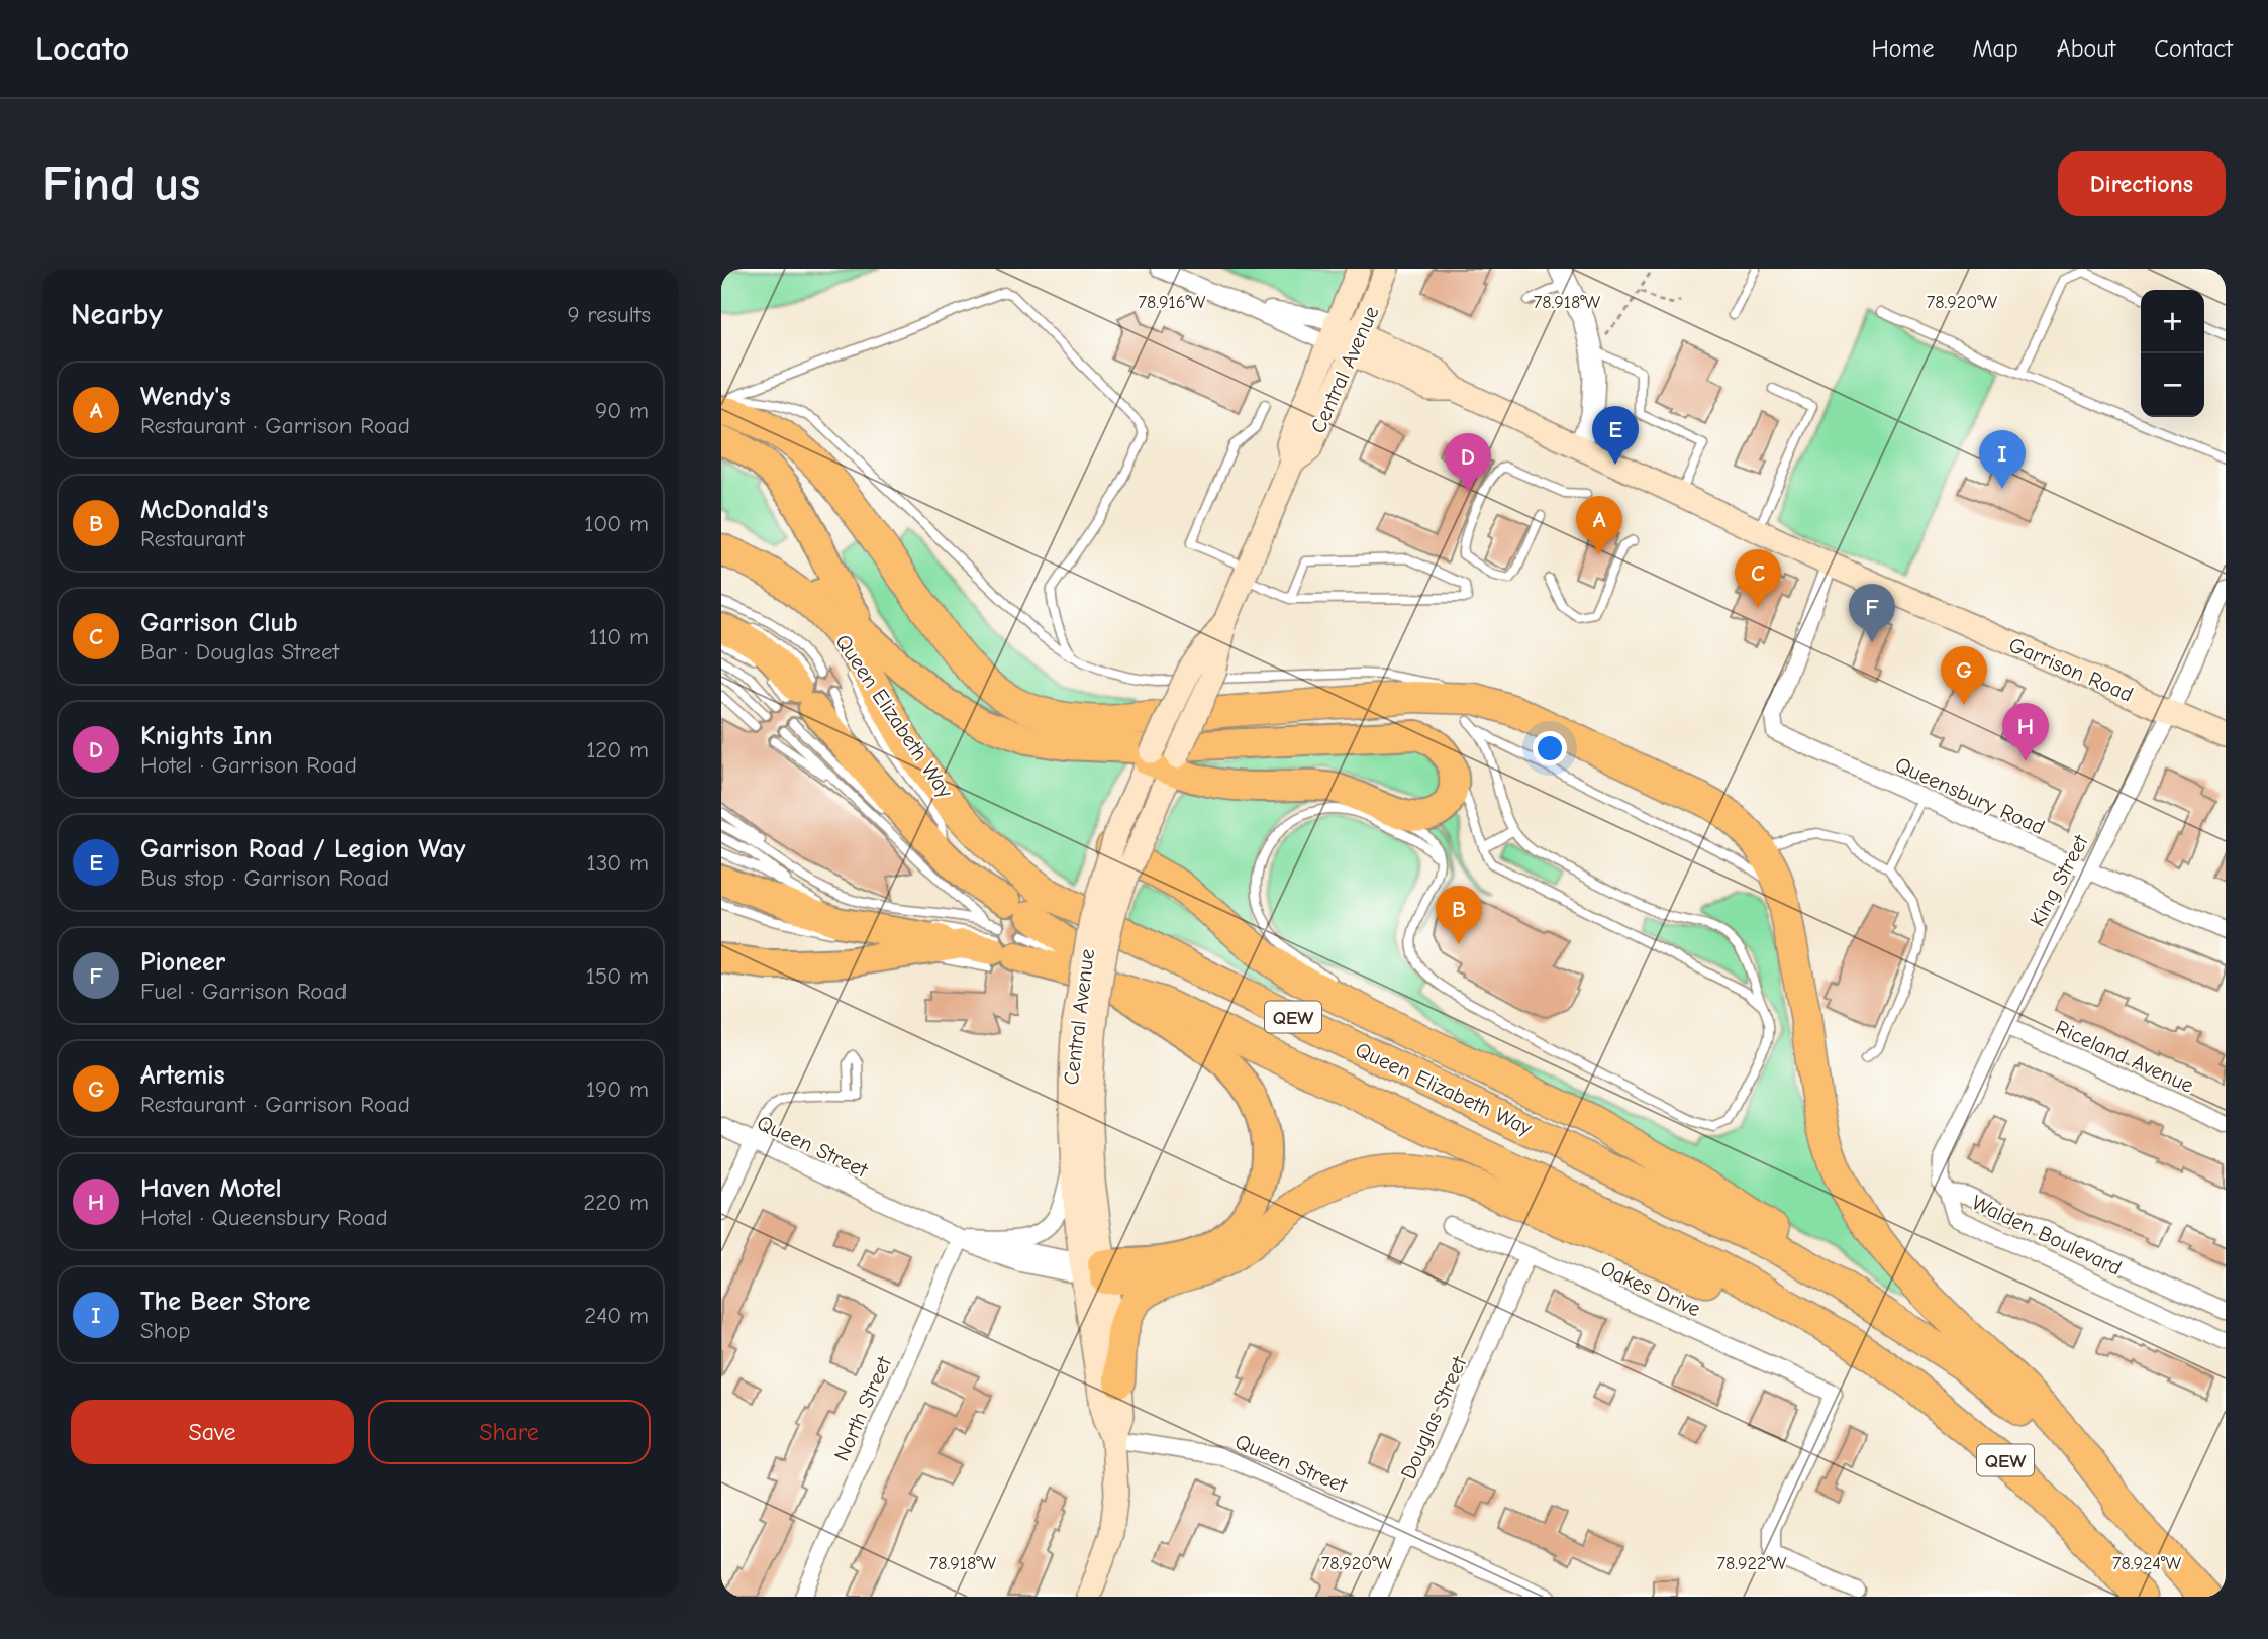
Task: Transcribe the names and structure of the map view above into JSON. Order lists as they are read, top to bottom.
{
  "streets": {
    "highway": ["Queen Elizabeth Way", "QEW"],
    "main road": ["Central Avenue", "Garrison Road"],
    "street": [
      "Queensbury Road",
      "King Street",
      "Riceland Avenue",
      "Queen Street",
      "Walden Boulevard",
      "Oakes Drive",
      "North Street",
      "Douglas Street"
    ]
  },
  "crossings": [
    ["Central Avenue", "Garrison Road"],
    ["Central Avenue", "Queen Street"],
    ["Garrison Road", "Queensbury Road"],
    ["Garrison Road", "King Street"],
    ["Queen Elizabeth Way", "QEW"],
    ["Queensbury Road", "King Street"],
    ["King Street", "Riceland Avenue"],
    ["King Street", "Walden Boulevard"],
    ["Queen Street", "North Street"],
    ["Queen Street", "Douglas Street"],
    ["Oakes Drive", "Douglas Street"]
  ],
  "page": {
    "header": "Locato",
    "nav": [
      "Home",
      "Map",
      "About",
      "Contact"
    ],
    "buttons": [
      "Directions",
      ["Save", "Share"]
    ],
    "title": "Find us",
    "heading": ["Nearby", "9 results"],
    "map_buttons": ["+", "−"],
    "list": [
      {
        "mark": "A",
        "name": "Wendy's",
        "note": "Restaurant · Garrison Road",
        "value": "90 m"
      },
      {
        "mark": "B",
        "name": "McDonald's",
        "note": "Restaurant",
        "value": "100 m"
      },
      {
        "mark": "C",
        "name": "Garrison Club",
        "note": "Bar · Douglas Street",
        "value": "110 m"
      },
      {
        "mark": "D",
        "name": "Knights Inn",
        "note": "Hotel · Garrison Road",
        "value": "120 m"
      },
      {
        "mark": "E",
        "name": "Garrison Road / Legion Way",
        "note": "Bus stop · Garrison Road",
        "value": "130 m"
      },
      {
        "mark": "F",
        "name": "Pioneer",
        "note": "Fuel · Garrison Road",
        "value": "150 m"
      },
      {
        "mark": "G",
        "name": "Artemis",
        "note": "Restaurant · Garrison Road",
        "value": "190 m"
      },
      {
        "mark": "H",
        "name": "Haven Motel",
        "note": "Hotel · Queensbury Road",
        "value": "220 m"
      },
      {
        "mark": "I",
        "name": "The Beer Store",
        "note": "Shop",
        "value": "240 m"
      }
    ],
    "pins": [
      "E",
      "I",
      "D",
      "A",
      "C",
      "F",
      "G",
      "H",
      "B"
    ]
  },
  "coordinates": [
    "78.918°W",
    "78.920°W",
    "78.916°W",
    "78.922°W",
    "78.924°W"
  ]
}
